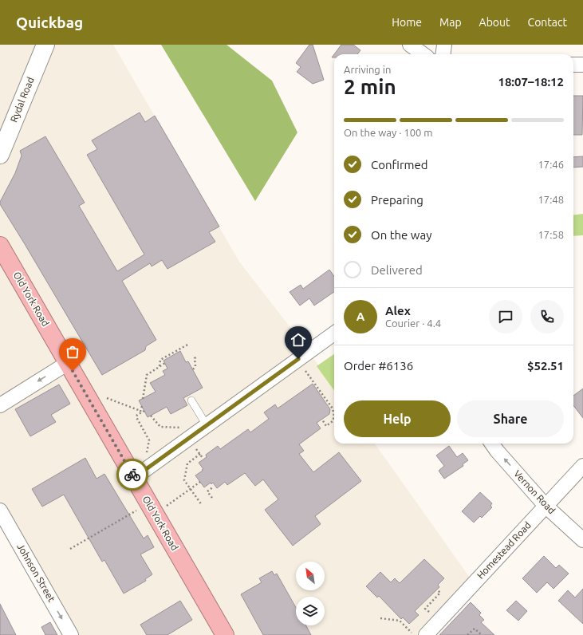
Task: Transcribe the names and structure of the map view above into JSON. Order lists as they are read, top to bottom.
{
  "streets": {
    "highway": ["Old York Road"],
    "street": [
      "Rydal Road",
      "Vernon Road",
      "Homestead Road",
      "Johnson Street"
    ]
  },
  "crossings": [
    ["Vernon Road", "Homestead Road"]
  ],
  "one_way": ["Vernon Road", "Johnson Street"],
  "north": "top left",
  "page": {
    "header": "Quickbag",
    "nav": [
      "Home",
      "Map",
      "About",
      "Contact"
    ],
    "heading": ["2 min", "Arriving in", "18:07–18:12"],
    "panel": [
      "Alex",
      "Courier · 4.4",
      "Order #6136",
      "$52.51"
    ],
    "bar": "On the way · 100 m",
    "list": [
      ["Confirmed", "17:46"],
      ["Preparing", "17:48"],
      ["On the way", "17:58"],
      "Delivered"
    ],
    "round": "A",
    "buttons": ["Help", "Share"]
  }
}
